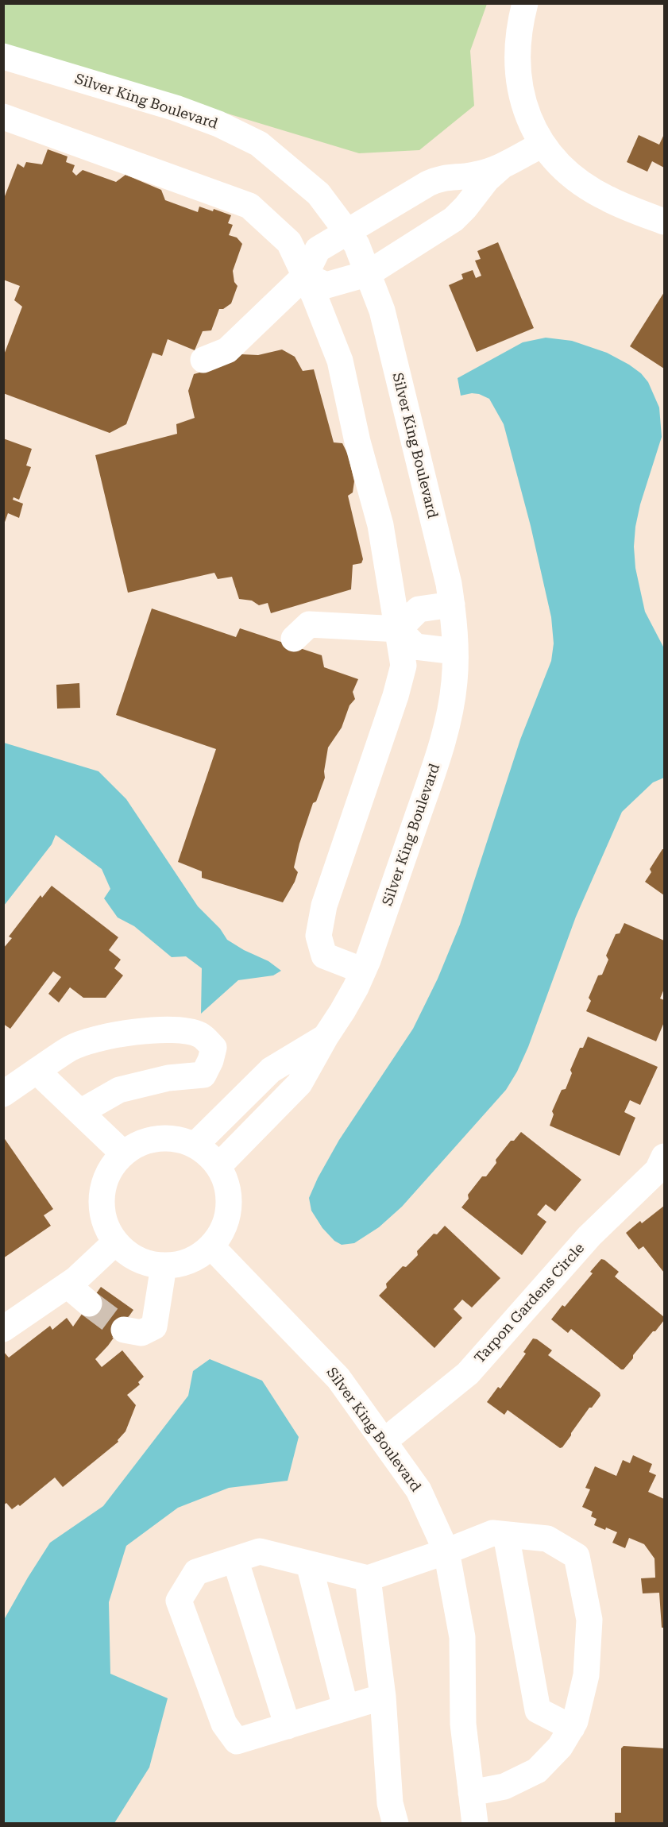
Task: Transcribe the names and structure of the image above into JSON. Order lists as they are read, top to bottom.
{
  "streets": {
    "street": ["Silver King Boulevard", "Tarpon Gardens Circle"]
  },
  "crossings": [
    ["Silver King Boulevard", "Tarpon Gardens Circle"]
  ]
}
